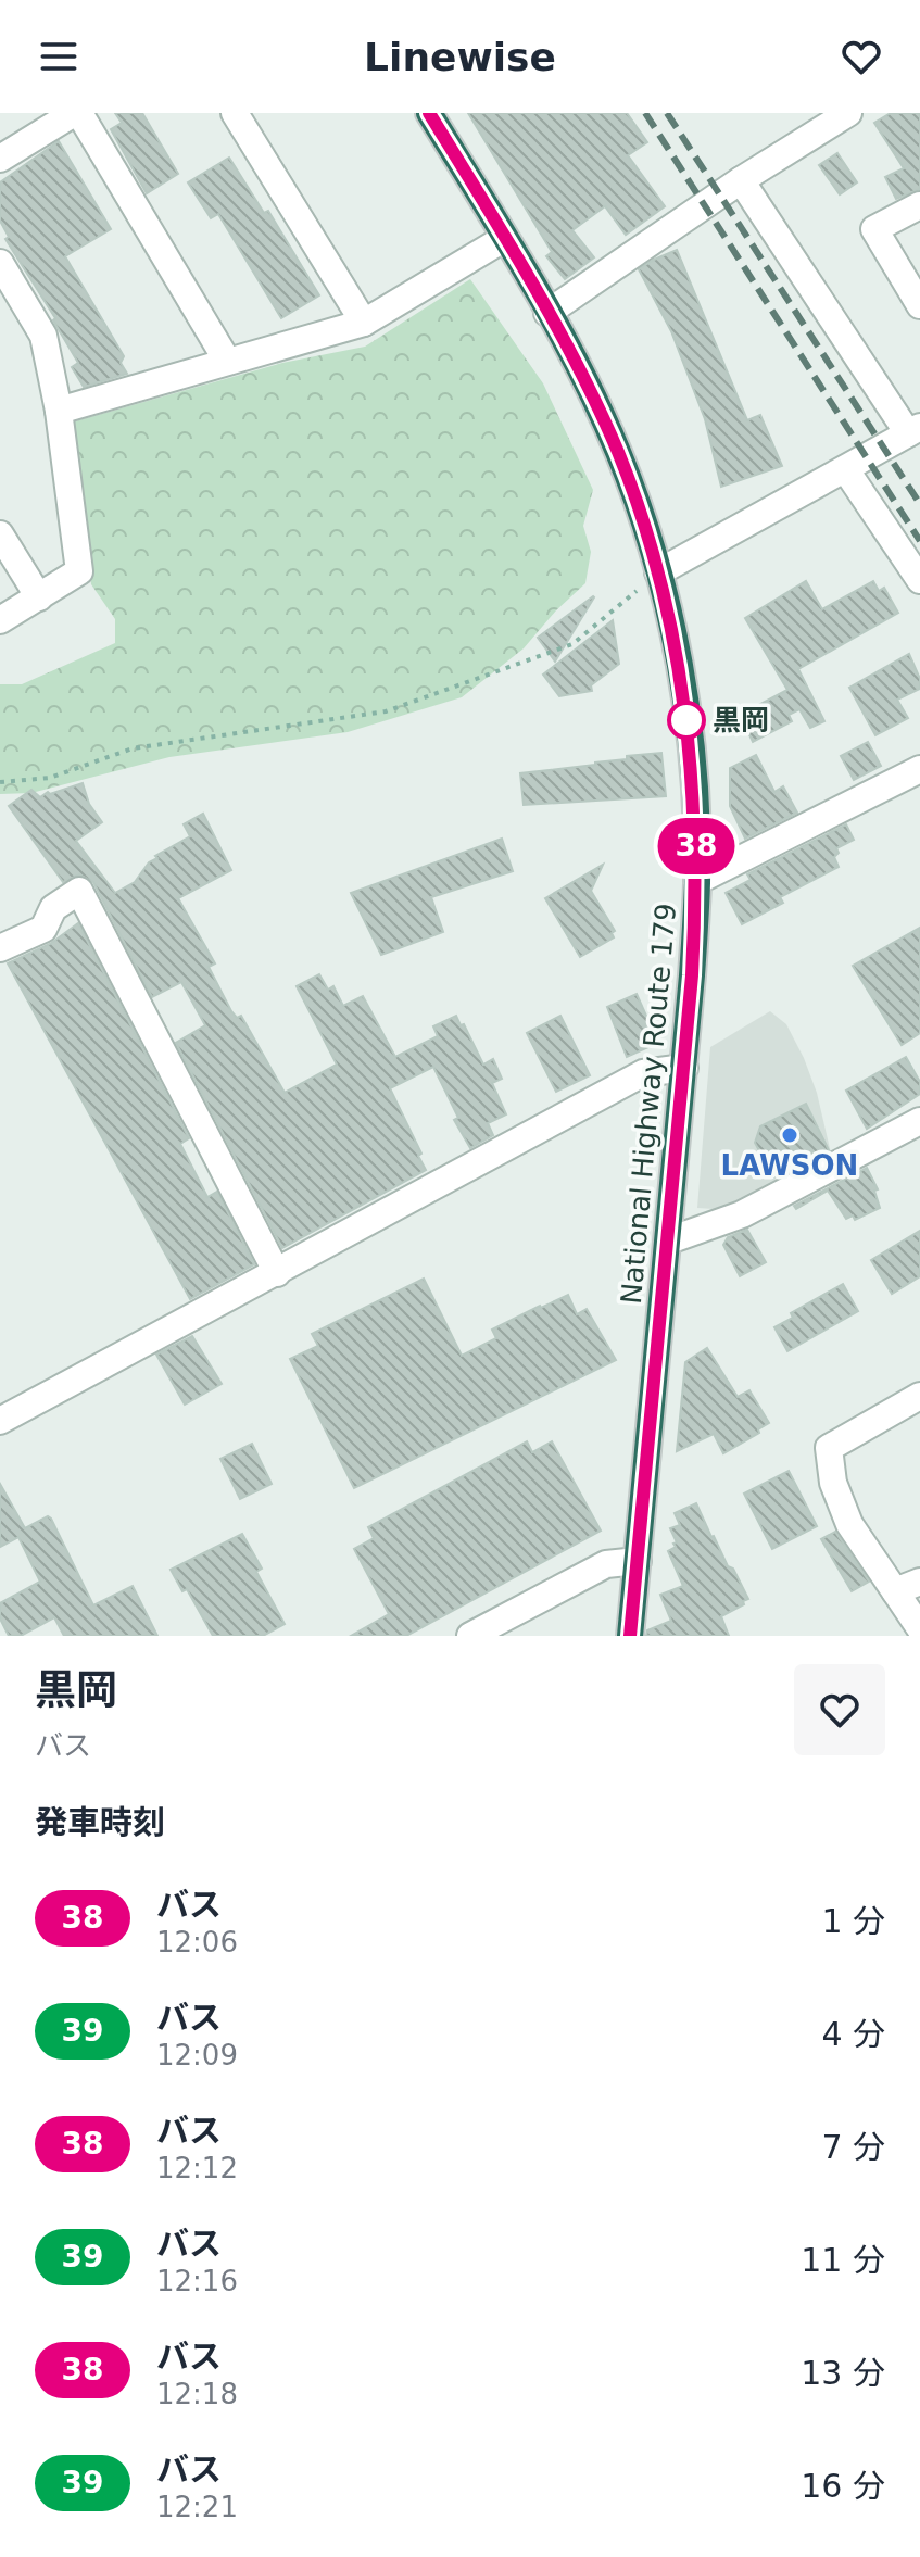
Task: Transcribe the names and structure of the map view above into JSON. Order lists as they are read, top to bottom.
{
  "streets": {
    "highway": ["National Highway Route 179"]
  },
  "places": ["黒岡", "LAWSON"],
  "lines": ["bus line 38"],
  "page": {
    "header": "Linewise",
    "on_map": "38",
    "heading": [
      ["黒岡", "バス"],
      "発車時刻"
    ],
    "list": [
      {
        "mark": "38",
        "name": "バス",
        "note": "12:06",
        "value": "1 分"
      },
      {
        "mark": "39",
        "name": "バス",
        "note": "12:09",
        "value": "4 分"
      },
      {
        "mark": "38",
        "name": "バス",
        "note": "12:12",
        "value": "7 分"
      },
      {
        "mark": "39",
        "name": "バス",
        "note": "12:16",
        "value": "11 分"
      },
      {
        "mark": "38",
        "name": "バス",
        "note": "12:18",
        "value": "13 分"
      },
      {
        "mark": "39",
        "name": "バス",
        "note": "12:21",
        "value": "16 分"
      }
    ]
  }
}
